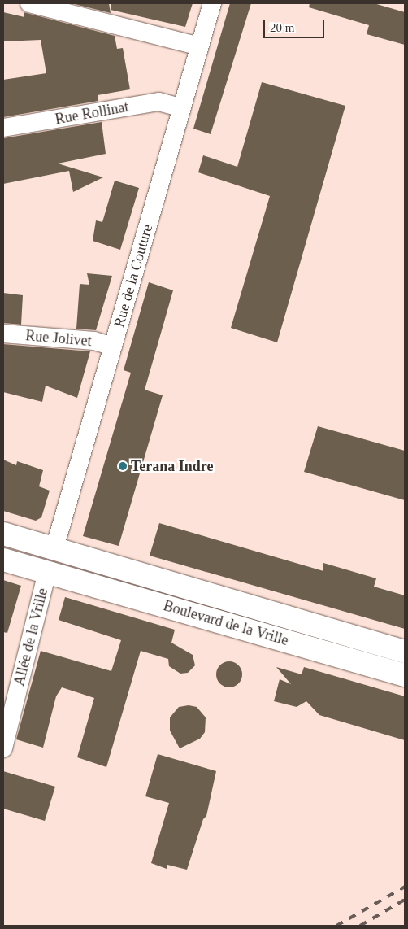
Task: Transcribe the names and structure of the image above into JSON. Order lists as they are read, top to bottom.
{
  "streets": {
    "main road": ["Boulevard de la Vrille"],
    "street": [
      "Rue Rollinat",
      "Rue de la Couture",
      "Rue Jolivet",
      "Allée de la Vrille"
    ]
  },
  "crossings": [
    ["Rue Rollinat", "Rue de la Couture"],
    ["Rue de la Couture", "Rue Jolivet"],
    ["Rue de la Couture", "Boulevard de la Vrille"],
    ["Boulevard de la Vrille", "Allée de la Vrille"]
  ],
  "places": ["Terana Indre"],
  "scale_bar": "20 m"
}
